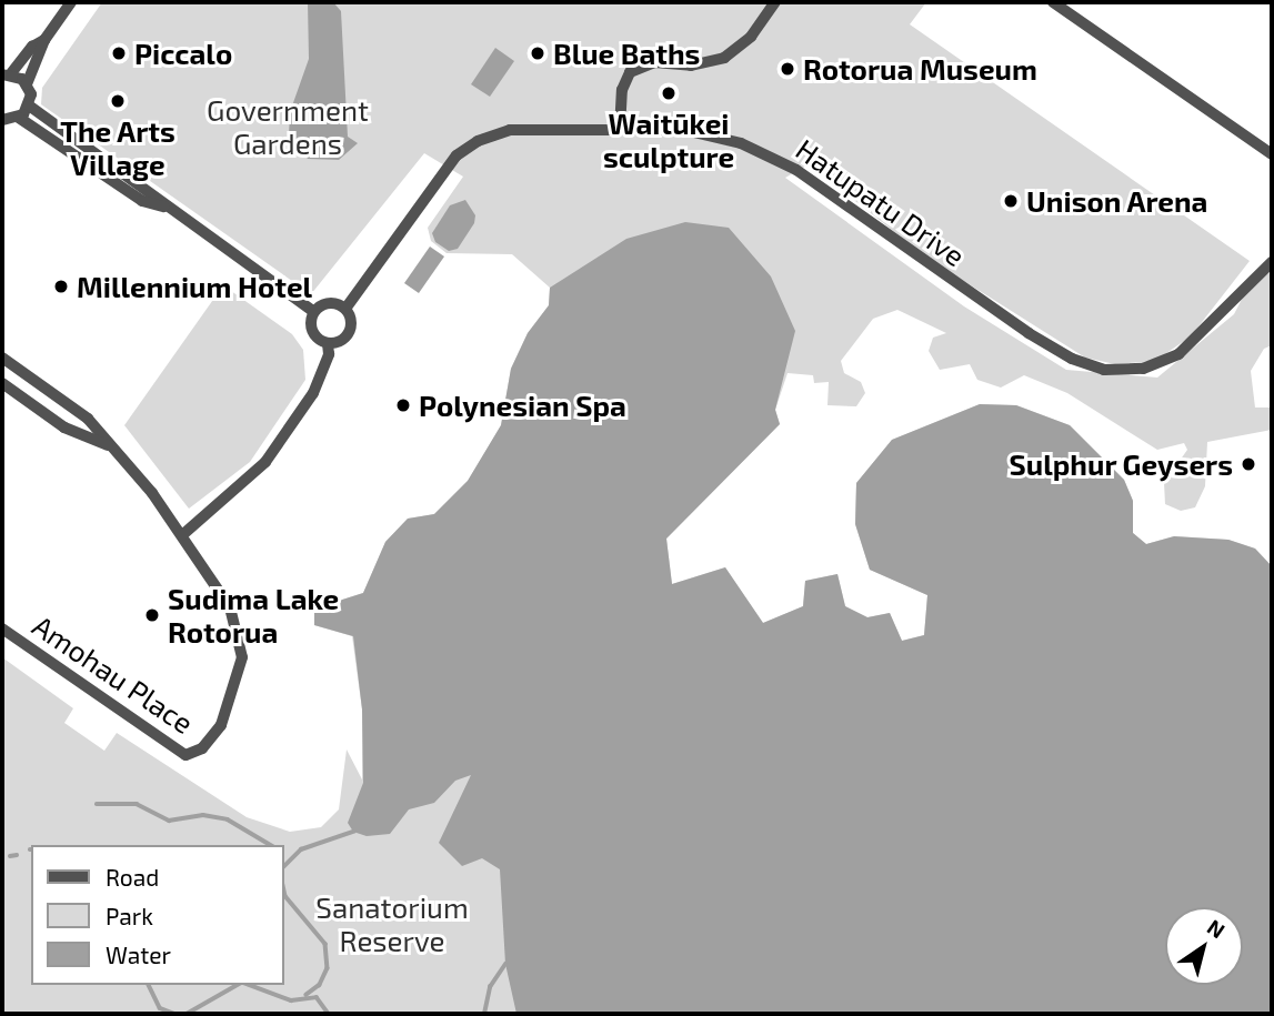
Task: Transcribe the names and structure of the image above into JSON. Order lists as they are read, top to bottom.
{
  "streets": {
    "street": ["Hatupatu Drive", "Amohau Place"]
  },
  "parks": ["Government Gardens", "Sanatorium Reserve"],
  "places": [
    "Piccalo",
    "Blue Baths",
    "Rotorua Museum",
    "Waitūkei sculpture",
    "The Arts Village",
    "Unison Arena",
    "Millennium Hotel",
    "Polynesian Spa",
    "Sulphur Geysers",
    "Sudima Lake Rotorua"
  ],
  "legend": ["Road", "Park", "Water"],
  "north": "top right"
}
